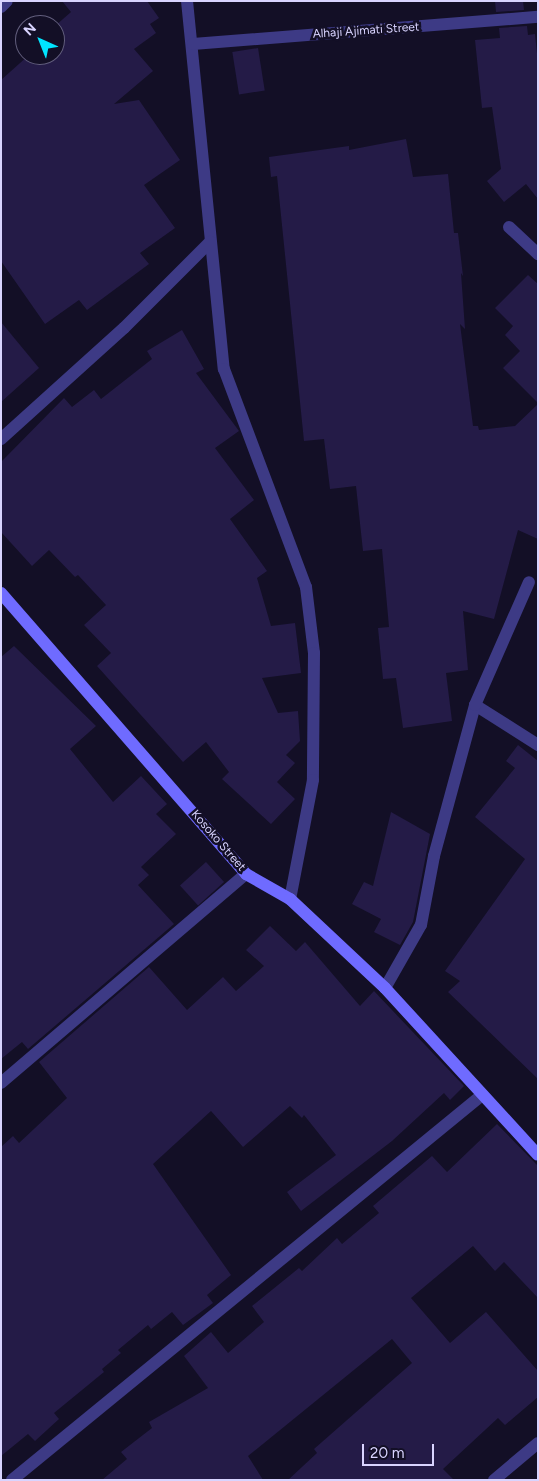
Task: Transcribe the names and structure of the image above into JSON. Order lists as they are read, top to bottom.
{
  "streets": {
    "street": ["Alhaji Ajimati Street", "Kosoko Street"]
  },
  "scale_bar": "20 m",
  "north": "top left"
}
